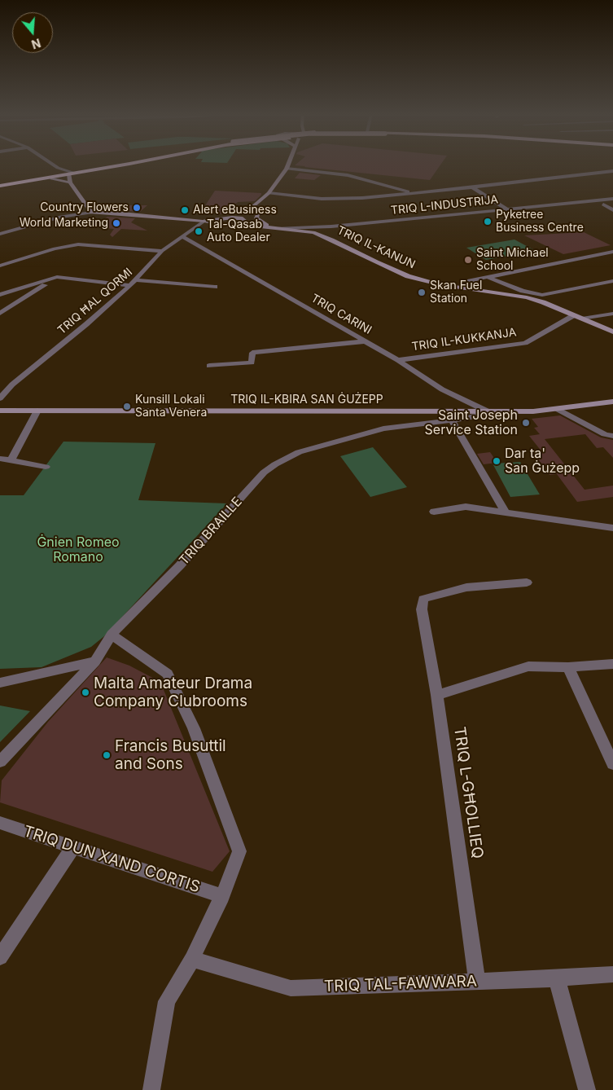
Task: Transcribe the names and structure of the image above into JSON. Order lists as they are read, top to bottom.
{
  "streets": {
    "main road": ["TRIQ IL-KANUN", "TRIQ IL-KBIRA SAN ĠUŻEPP"],
    "street": [
      "TRIQ L-INDUSTRIJA",
      "TRIQ ĦAL QORMI",
      "TRIQ CARINI",
      "TRIQ IL-KUKKANJA",
      "TRIQ BRAILLE",
      "TRIQ L-GĦOLLIEQ",
      "TRIQ DUN XAND CORTIS",
      "TRIQ TAL-FAWWARA"
    ]
  },
  "crossings": [
    ["TRIQ L-INDUSTRIJA", "TRIQ IL-KANUN"],
    ["TRIQ IL-KANUN", "TRIQ IL-KUKKANJA"],
    ["TRIQ ĦAL QORMI", "TRIQ CARINI"],
    ["TRIQ CARINI", "TRIQ IL-KUKKANJA"],
    ["TRIQ CARINI", "TRIQ IL-KBIRA SAN ĠUŻEPP"],
    ["TRIQ CARINI", "TRIQ BRAILLE"],
    ["TRIQ IL-KBIRA SAN ĠUŻEPP", "TRIQ BRAILLE"],
    ["TRIQ L-GĦOLLIEQ", "TRIQ TAL-FAWWARA"]
  ],
  "parks": ["Ġnien Romeo Romano"],
  "places": [
    "Country Flowers",
    "Alert eBusiness",
    "Pyketree Business Centre",
    "World Marketing",
    "Tal-Qasab Auto Dealer",
    "Saint Michael School",
    "Skan Fuel Station",
    "Kunsill Lokali Santa Venera",
    "Saint Joseph Service Station",
    "Dar ta' San Ġużepp",
    "Malta Amateur Drama Company Clubrooms",
    "Francis Busuttil and Sons"
  ],
  "north": "bottom"
}
